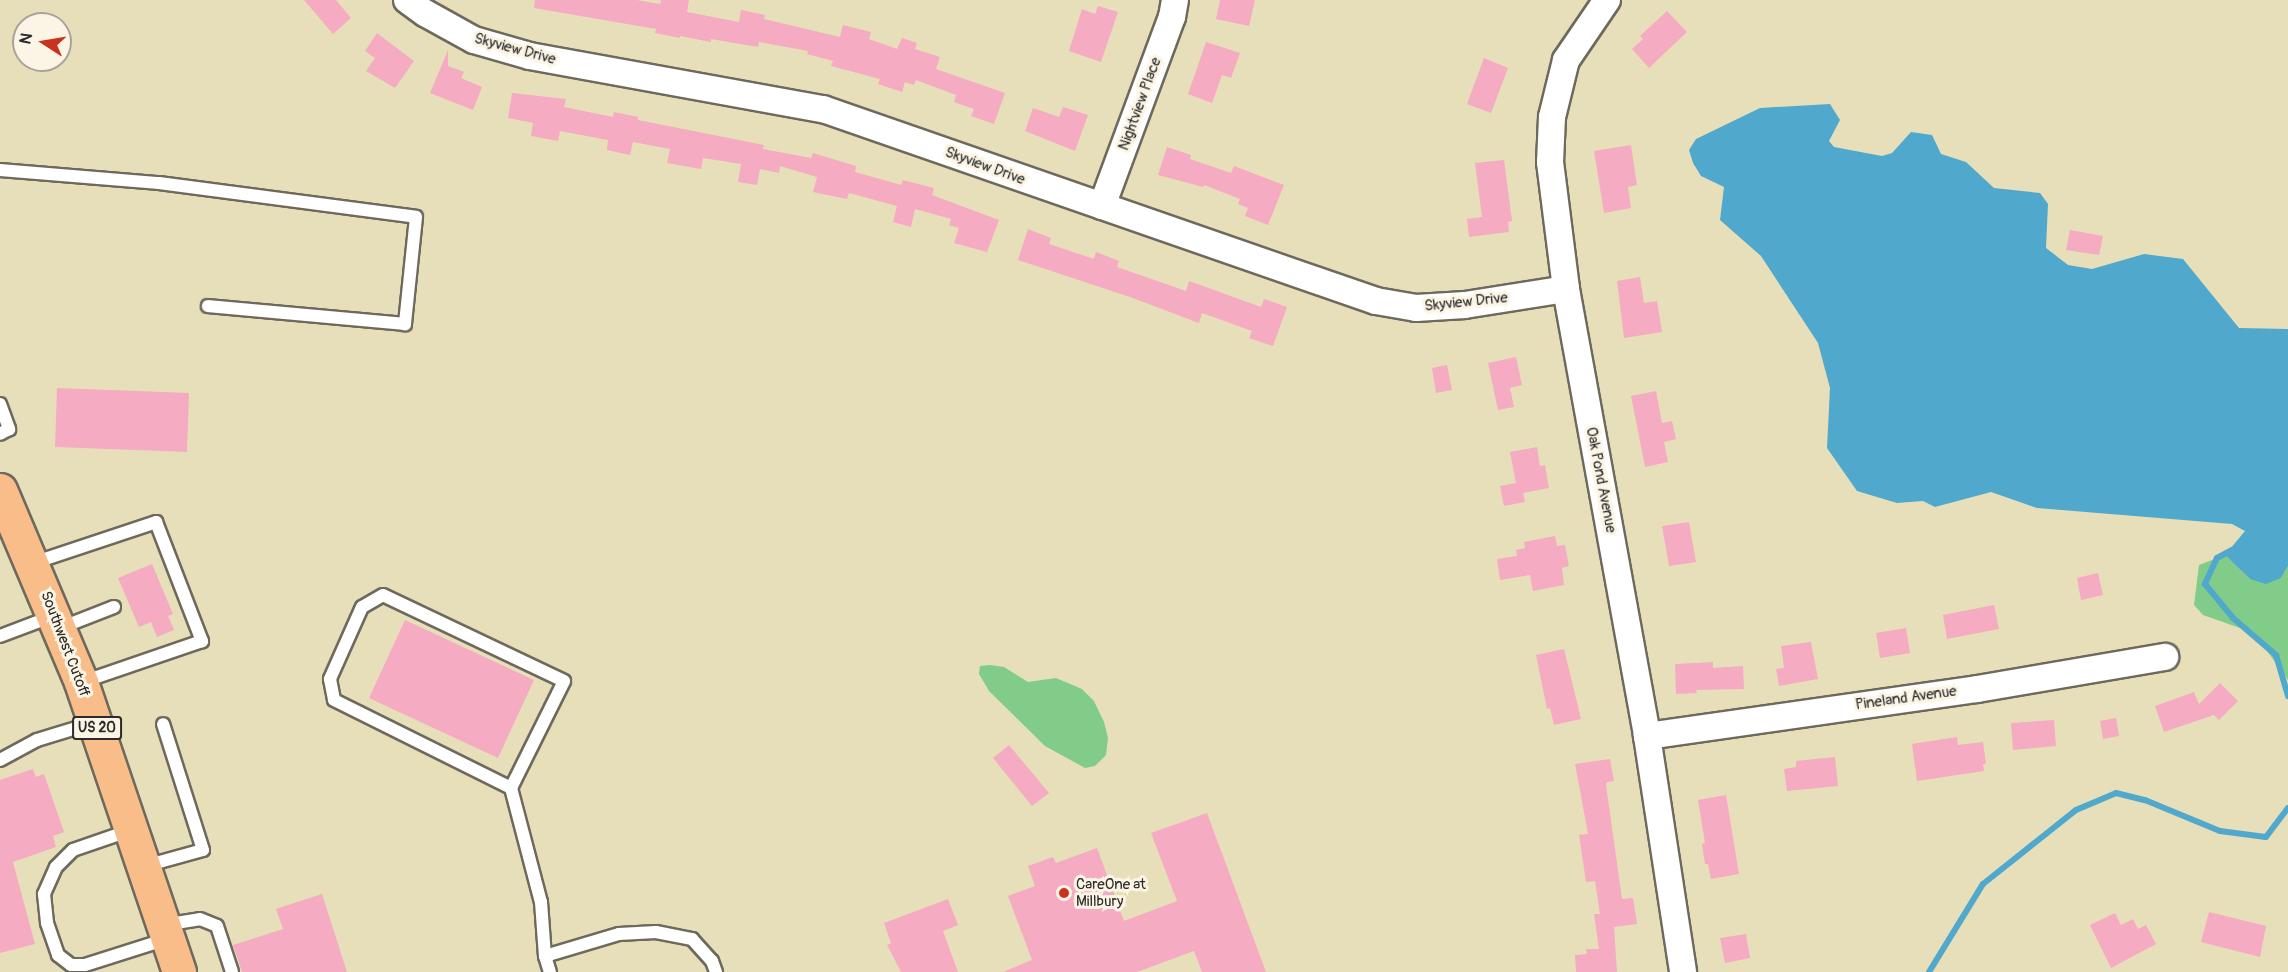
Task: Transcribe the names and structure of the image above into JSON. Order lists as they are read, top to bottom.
{
  "streets": {
    "main road": ["Southwest Cutoff", "US 20"],
    "street": [
      "Skyview Drive",
      "Nightview Place",
      "Oak Pond Avenue",
      "Pineland Avenue"
    ]
  },
  "crossings": [
    ["Skyview Drive", "Nightview Place"],
    ["Skyview Drive", "Oak Pond Avenue"],
    ["Oak Pond Avenue", "Pineland Avenue"]
  ],
  "places": ["CareOne at Millbury"],
  "north": "left"
}
